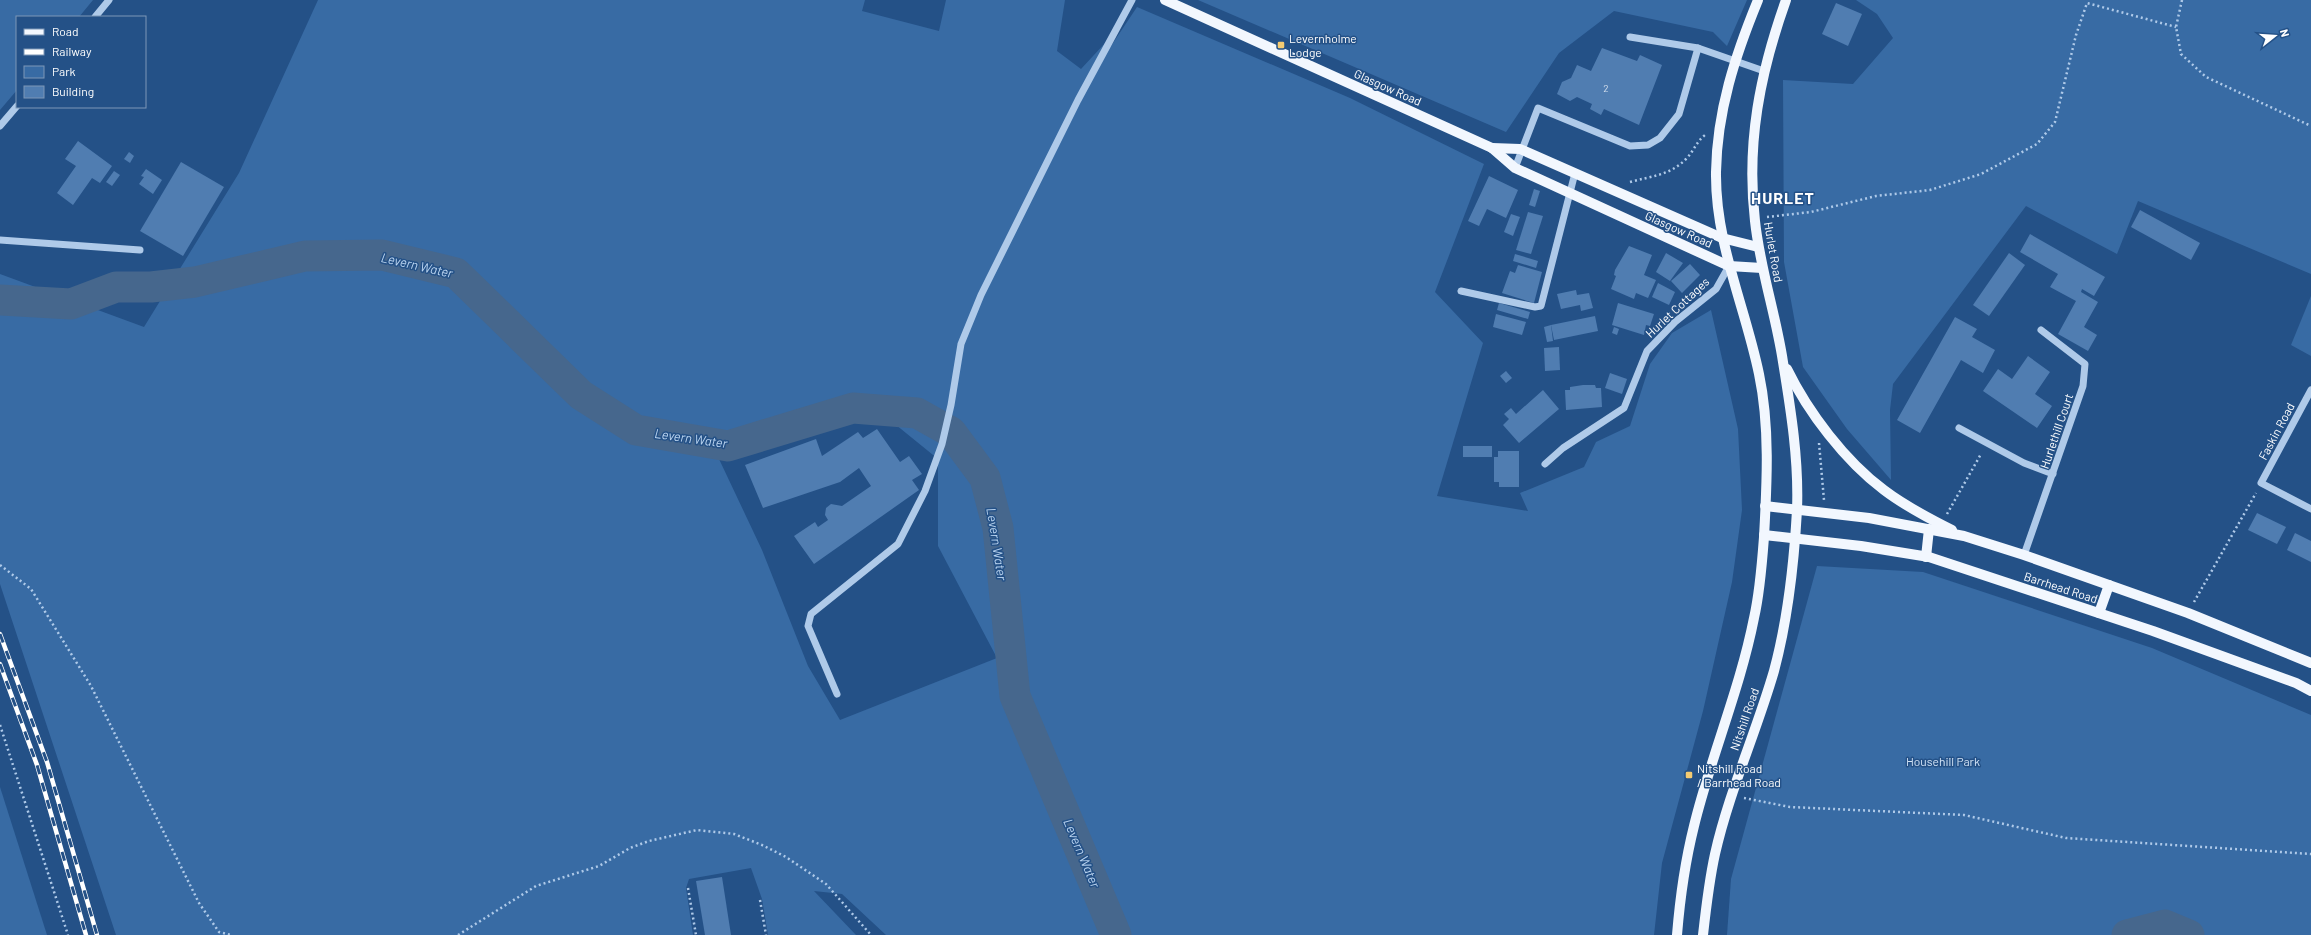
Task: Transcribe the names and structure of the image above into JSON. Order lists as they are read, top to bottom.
{
  "streets": {
    "main road": [
      "Glasgow Road",
      "Hurlet Road",
      "Barrhead Road",
      "Nitshill Road"
    ],
    "street": ["Hurlet Cottages", "Hurlethill Court", "Faskin Road"]
  },
  "crossings": [
    ["Glasgow Road", "Hurlet Road"],
    ["Glasgow Road", "Hurlet Cottages"],
    ["Glasgow Road", "Nitshill Road"],
    ["Hurlet Road", "Barrhead Road"],
    ["Hurlet Road", "Nitshill Road"],
    ["Hurlet Cottages", "Nitshill Road"],
    ["Hurlethill Court", "Barrhead Road"],
    ["Barrhead Road", "Nitshill Road"]
  ],
  "districts": ["HURLET"],
  "water": ["Levern Water"],
  "parks": ["Househill Park"],
  "places": {
    "transit": ["Levernholme Lodge", "Nitshill Road / Barrhead Road"]
  },
  "house_numbers": ["2"],
  "legend": [
    "Road",
    "Railway",
    "Park",
    "Building"
  ],
  "north": "right"
}
